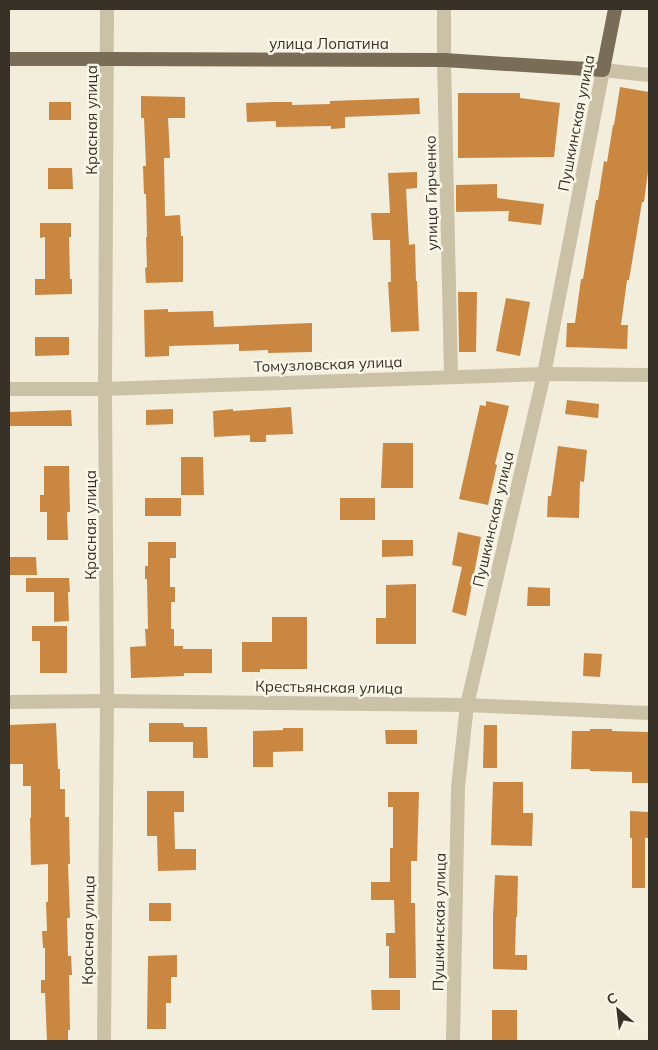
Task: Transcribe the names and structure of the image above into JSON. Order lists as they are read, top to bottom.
{
  "streets": {
    "main road": ["улица Лопатина", "Пушкинская улица"],
    "street": [
      "Красная улица",
      "улица Гирченко",
      "Томузловская улица",
      "Крестьянская улица"
    ]
  },
  "crossings": [
    ["улица Лопатина", "Красная улица"],
    ["улица Лопатина", "Пушкинская улица"],
    ["улица Лопатина", "улица Гирченко"],
    ["Красная улица", "Томузловская улица"],
    ["Красная улица", "Крестьянская улица"],
    ["Пушкинская улица", "Томузловская улица"],
    ["Пушкинская улица", "Крестьянская улица"],
    ["улица Гирченко", "Томузловская улица"]
  ],
  "north": "top left"
}
